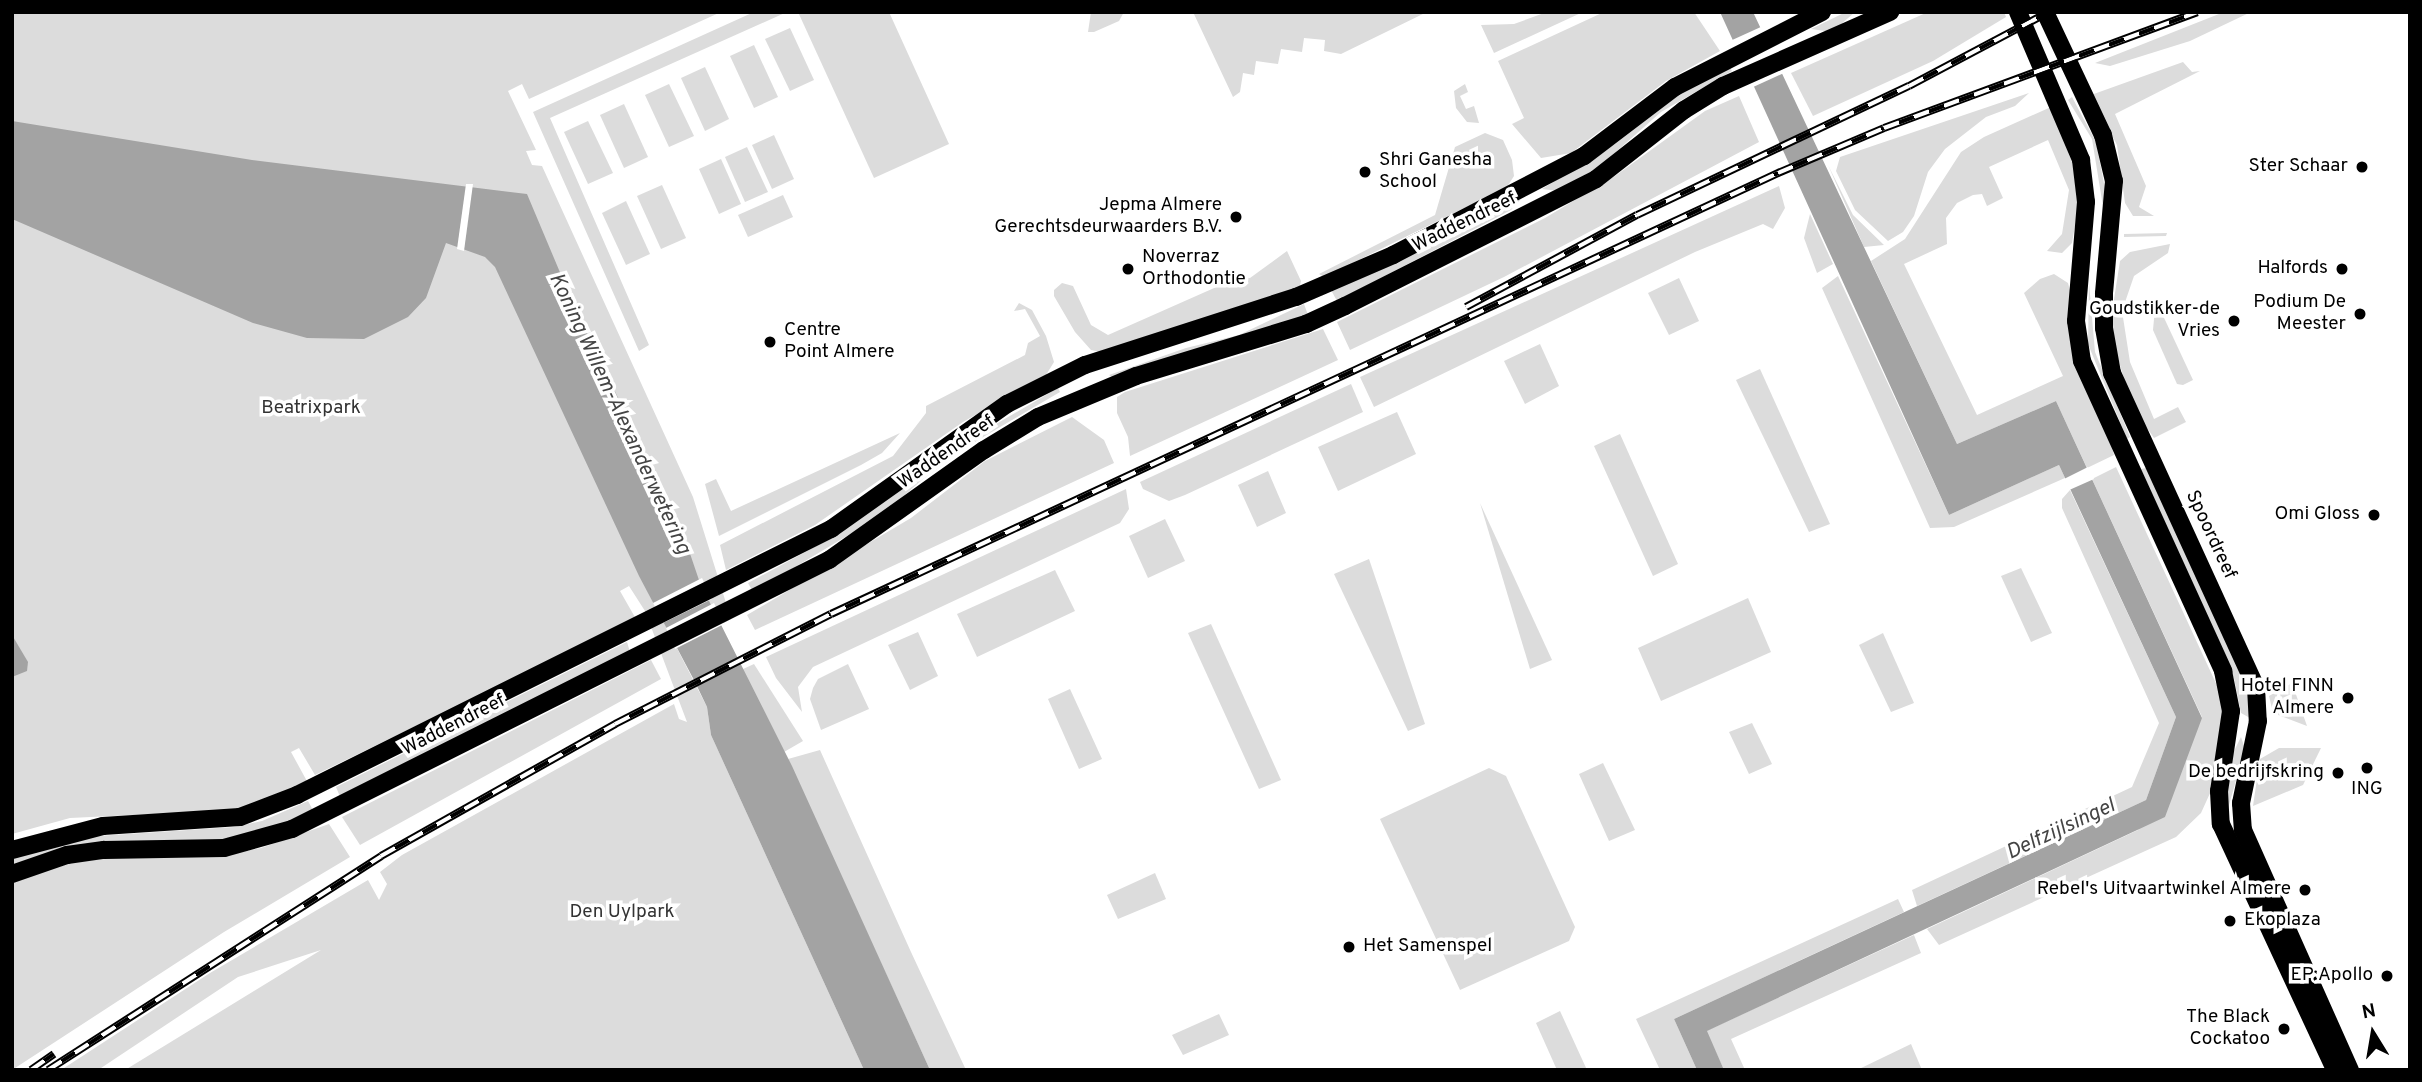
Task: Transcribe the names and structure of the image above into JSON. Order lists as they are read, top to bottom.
{
  "streets": {
    "main road": ["Waddendreef", "Spoordreef"]
  },
  "water": ["Koning Willem-Alexanderwetering", "Delfzijlsingel"],
  "parks": ["Beatrixpark", "Den Uylpark"],
  "places": [
    "Ster Schaar",
    "Shri Ganesha School",
    "Jepma Almere Gerechtsdeurwaarders B.V.",
    "Noverraz Orthodontie",
    "Halfords",
    "Podium De Meester",
    "Goudstikker-de Vries",
    "Centre Point Almere",
    "Omi Gloss",
    "Hotel FINN Almere",
    "ING",
    "De bedrijfskring",
    "Rebel's Uitvaartwinkel Almere",
    "Ekoplaza",
    "Het Samenspel",
    "EP:Apollo",
    "The Black Cockatoo"
  ],
  "north": "top"
}
